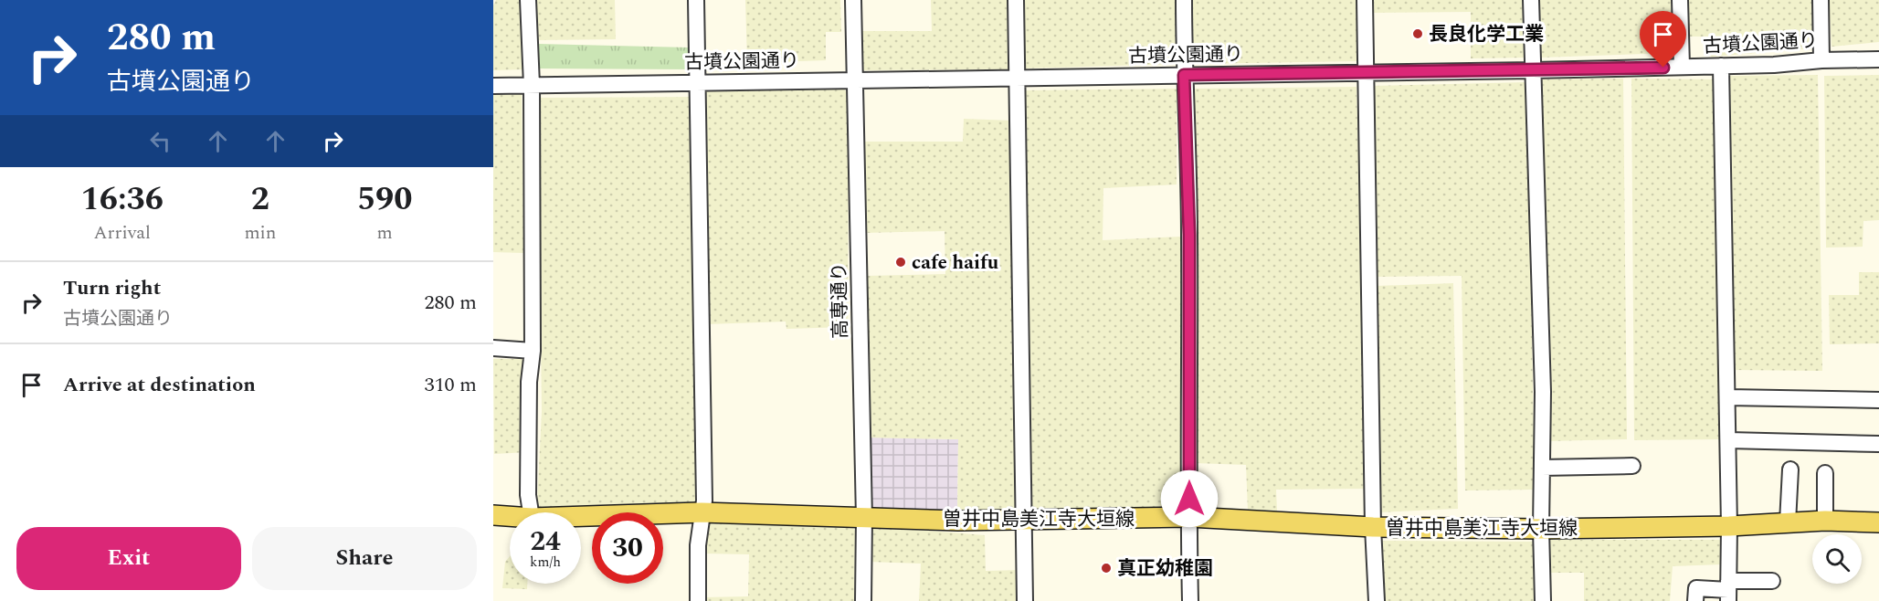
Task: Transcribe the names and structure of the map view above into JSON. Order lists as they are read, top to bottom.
{
  "streets": {
    "main road": ["曽井中島美江寺大垣線"],
    "street": ["古墳公園通り", "高専通り"]
  },
  "crossings": [
    ["古墳公園通り", "高専通り"],
    ["高専通り", "曽井中島美江寺大垣線"]
  ],
  "places": ["長良化学工業", "cafe haifu", "真正幼稚園"],
  "page": {
    "turn": ["280 m", "古墳公園通り"],
    "eta": [
      "16:36",
      "Arrival",
      "2",
      "min",
      "590",
      "m"
    ],
    "list": [
      {
        "name": "Turn right",
        "note": "古墳公園通り",
        "value": "280 m"
      },
      {
        "name": "Arrive at destination",
        "value": "310 m"
      }
    ],
    "speed": "24 km/h",
    "limit": "30",
    "buttons": ["Exit", "Share"]
  }
}
